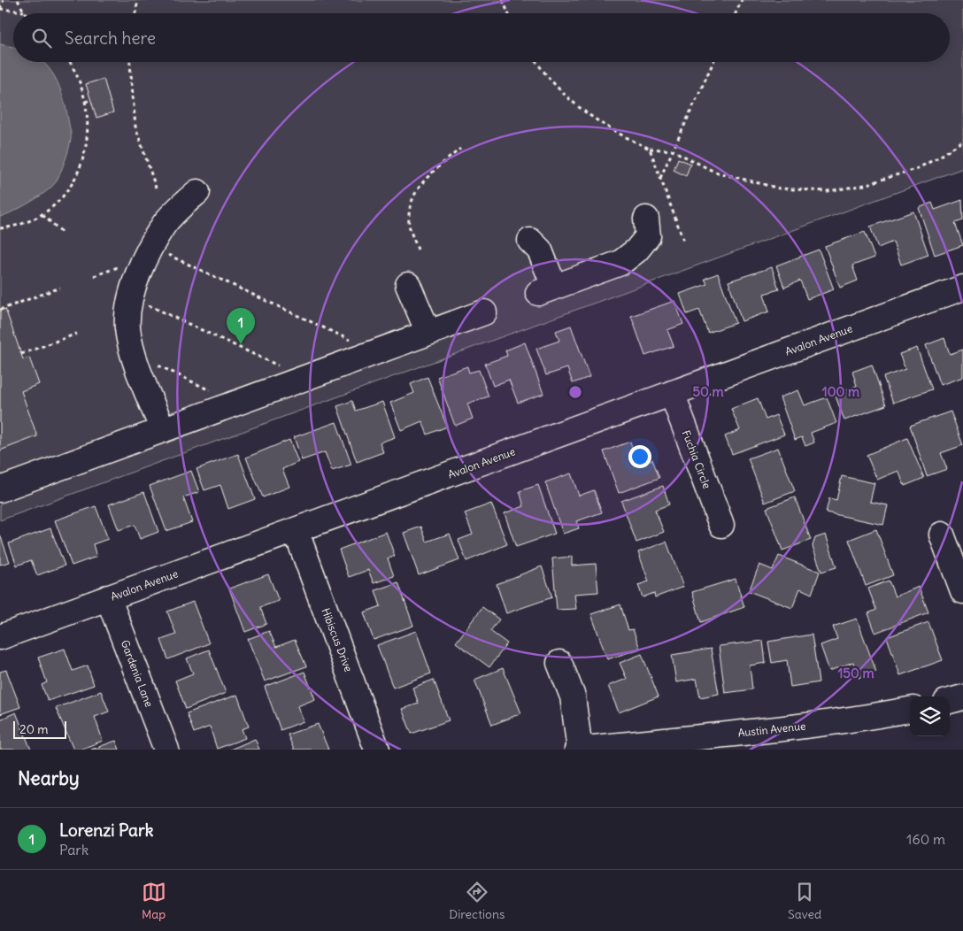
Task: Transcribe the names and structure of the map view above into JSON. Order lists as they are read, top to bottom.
{
  "streets": {
    "street": [
      "Avalon Avenue",
      "Fuchia Circle",
      "Hibiscus Drive",
      "Gardenia Lane",
      "Austin Avenue"
    ]
  },
  "crossings": [
    ["Avalon Avenue", "Fuchia Circle"],
    ["Avalon Avenue", "Hibiscus Drive"],
    ["Avalon Avenue", "Gardenia Lane"]
  ],
  "scale_bar": "20 m",
  "page": {
    "search": "Search here",
    "pins": "1",
    "scale": "20 m",
    "heading": "Nearby",
    "list": [
      {
        "mark": "1",
        "name": "Lorenzi Park",
        "note": "Park",
        "value": "160 m"
      }
    ],
    "nav": ["Map", "Directions", "Saved"]
  },
  "rings": ["50 m", "100 m", "150 m"]
}
